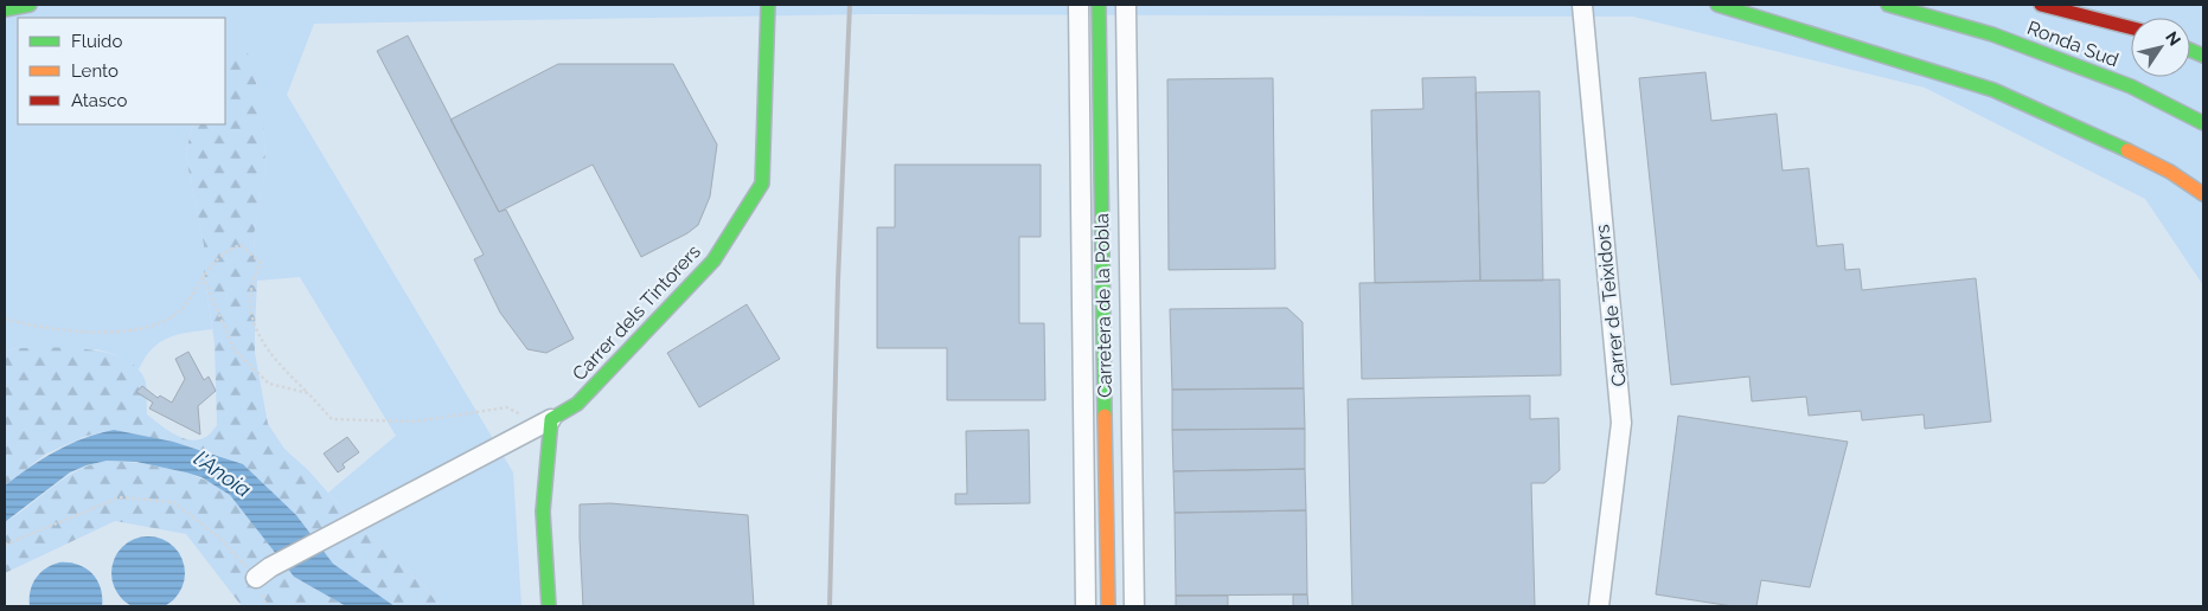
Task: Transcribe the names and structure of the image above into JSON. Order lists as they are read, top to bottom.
{
  "streets": {
    "main road": ["Ronda Sud", "Carretera de la Pobla", "Carrer dels Tintorers"],
    "street": ["Carrer de Teixidors"]
  },
  "water": ["l'Anoia"],
  "legend": ["Fluido", "Lento", "Atasco"],
  "north": "top right"
}
